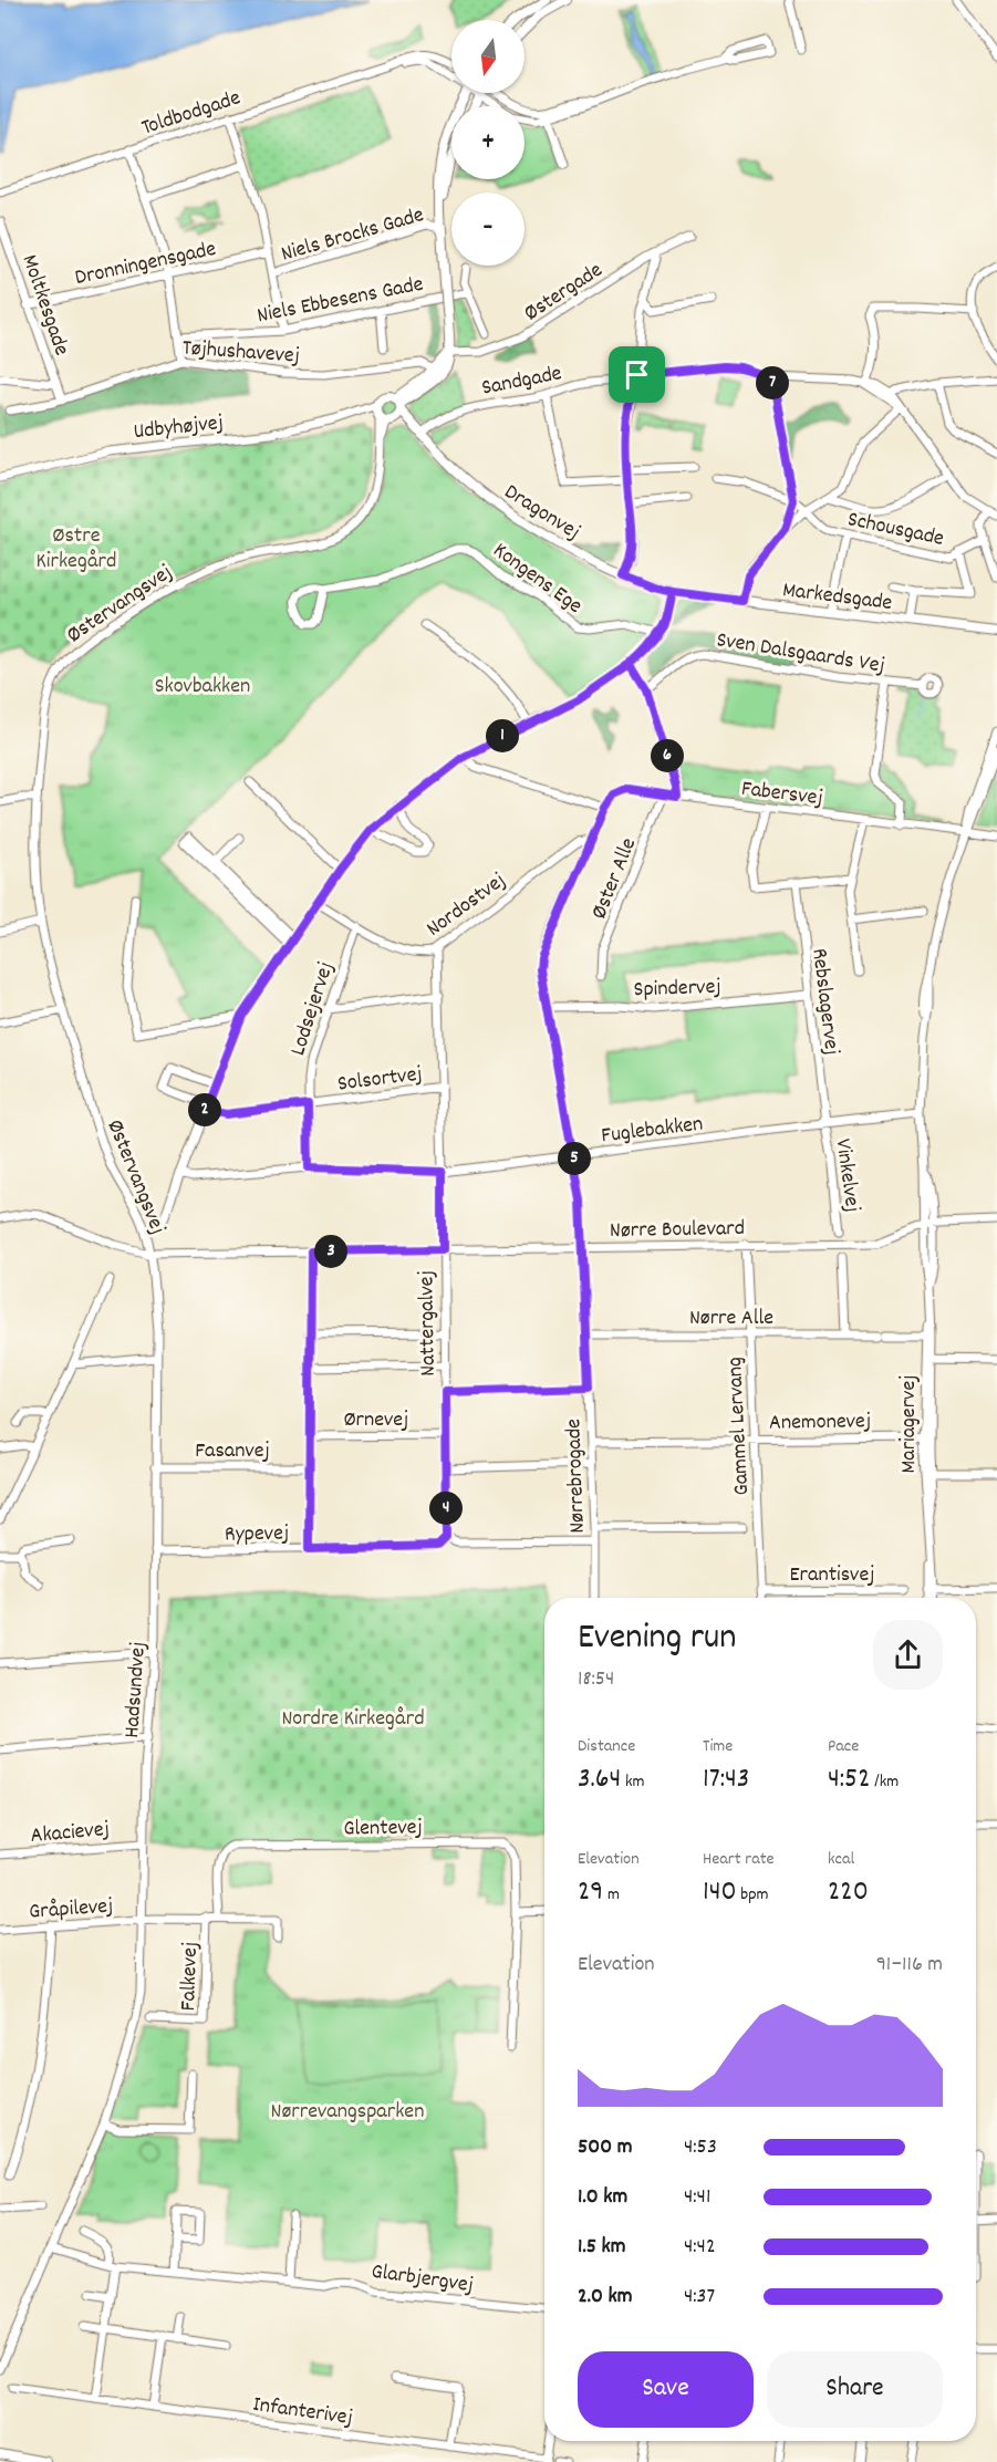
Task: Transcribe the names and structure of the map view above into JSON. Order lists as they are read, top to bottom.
{
  "streets": {
    "main road": ["Dragonvej", "Markedsgade"],
    "street": [
      "Toldbodgade",
      "Niels Brocks Gade",
      "Dronningensgade",
      "Østergade",
      "Niels Ebbesens Gade",
      "Moltkesgade",
      "Tøjhushavevej",
      "Sandgade",
      "Udbyhøjvej",
      "Schousgade",
      "Kongens Ege",
      "Østervangsvej",
      "Sven Dalsgaards Vej",
      "Fabersvej",
      "Øster Alle",
      "Nordostvej",
      "Spindervej",
      "Rebslagervej",
      "Lodsejervej",
      "Solsortvej",
      "Fuglebakken",
      "Vinkelvej",
      "Nørre Boulevard",
      "Nørre Alle",
      "Nattergalvej",
      "Ørnevej",
      "Anemonevej",
      "Mariagervej",
      "Gammel Lervang",
      "Fasanvej",
      "Nørrebrogade",
      "Rypevej",
      "Erantisvej",
      "Hadsundvej",
      "Glentevej",
      "Akacievej",
      "Gråpilevej",
      "Falkevej",
      "Glarbjergvej",
      "Infanterivej"
    ]
  },
  "crossings": [
    ["Dronningensgade", "Moltkesgade"],
    ["Moltkesgade", "Tøjhushavevej"],
    ["Sandgade", "Dragonvej"],
    ["Udbyhøjvej", "Dragonvej"],
    ["Udbyhøjvej", "Østervangsvej"],
    ["Dragonvej", "Markedsgade"],
    ["Dragonvej", "Østervangsvej"],
    ["Østervangsvej", "Nørre Boulevard"],
    ["Østervangsvej", "Hadsundvej"],
    ["Fabersvej", "Øster Alle"],
    ["Fabersvej", "Mariagervej"],
    ["Nordostvej", "Lodsejervej"],
    ["Nordostvej", "Nattergalvej"],
    ["Nordostvej", "Nørrebrogade"],
    ["Spindervej", "Rebslagervej"],
    ["Spindervej", "Nørrebrogade"],
    ["Rebslagervej", "Fuglebakken"],
    ["Rebslagervej", "Vinkelvej"],
    ["Lodsejervej", "Solsortvej"],
    ["Solsortvej", "Nattergalvej"],
    ["Fuglebakken", "Vinkelvej"],
    ["Fuglebakken", "Nattergalvej"],
    ["Fuglebakken", "Mariagervej"],
    ["Fuglebakken", "Nørrebrogade"],
    ["Nørre Boulevard", "Nattergalvej"],
    ["Nørre Boulevard", "Mariagervej"],
    ["Nørre Boulevard", "Gammel Lervang"],
    ["Nørre Boulevard", "Nørrebrogade"],
    ["Nørre Boulevard", "Hadsundvej"],
    ["Nørre Alle", "Mariagervej"],
    ["Nørre Alle", "Gammel Lervang"],
    ["Nørre Alle", "Nørrebrogade"],
    ["Nattergalvej", "Ørnevej"],
    ["Nattergalvej", "Rypevej"],
    ["Anemonevej", "Mariagervej"],
    ["Anemonevej", "Gammel Lervang"],
    ["Anemonevej", "Nørrebrogade"],
    ["Gammel Lervang", "Erantisvej"],
    ["Fasanvej", "Hadsundvej"],
    ["Nørrebrogade", "Rypevej"],
    ["Rypevej", "Hadsundvej"],
    ["Hadsundvej", "Akacievej"],
    ["Hadsundvej", "Gråpilevej"],
    ["Hadsundvej", "Glarbjergvej"]
  ],
  "parks": [
    "Østre Kirkegård",
    "Skovbakken",
    "Nordre Kirkegård",
    "Nørrevangsparken"
  ],
  "north": "bottom",
  "page": {
    "map_buttons": ["+", "−"],
    "pins": [
      "7",
      "1",
      "6",
      "2",
      "5",
      "3",
      "4"
    ],
    "heading": ["Evening run", "18:54"],
    "stats": [
      ["Distance", "3.64 km"],
      ["Time", "17:43"],
      ["Pace", "4:52 /km"],
      ["Elevation", "29 m"],
      ["Heart rate", "140 bpm"],
      ["kcal", "220"]
    ],
    "chart": ["Elevation", "91–116 m"],
    "list": [
      {
        "name": "500 m",
        "note": "4:53"
      },
      {
        "name": "1.0 km",
        "note": "4:41"
      },
      {
        "name": "1.5 km",
        "note": "4:42"
      },
      {
        "name": "2.0 km",
        "note": "4:37"
      }
    ],
    "buttons": ["Save", "Share"]
  }
}
